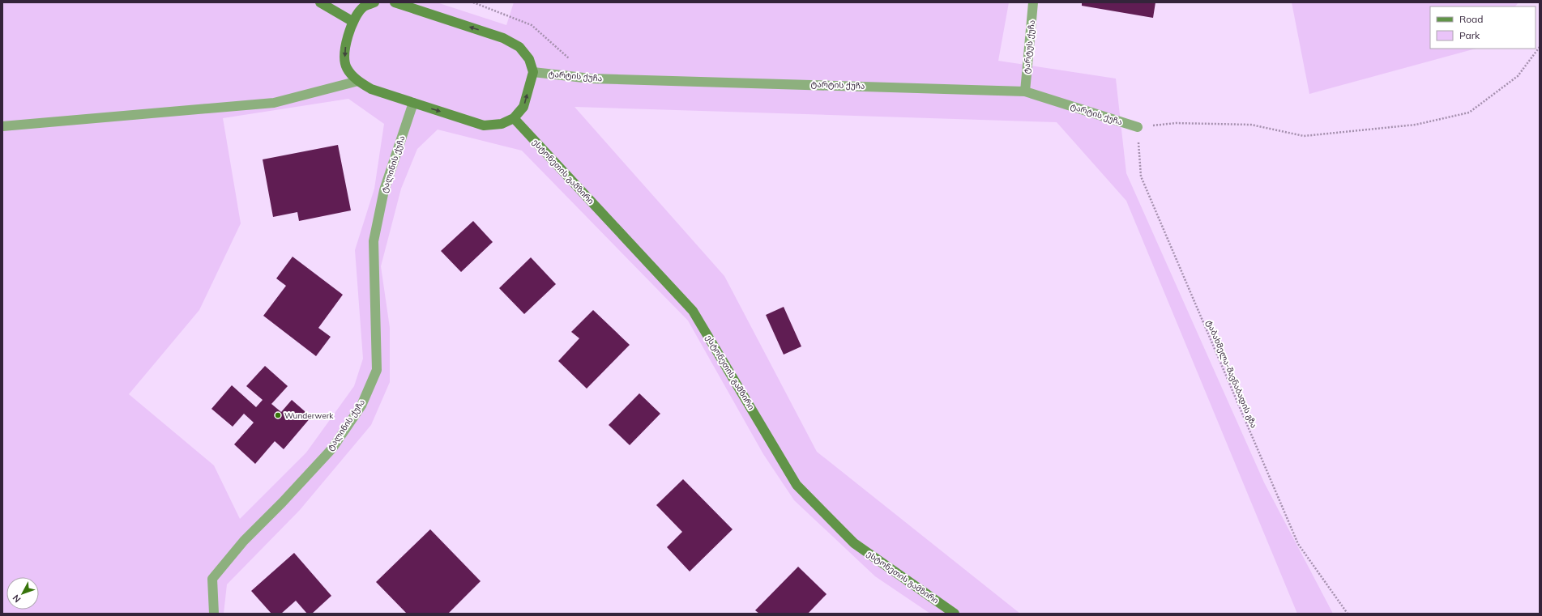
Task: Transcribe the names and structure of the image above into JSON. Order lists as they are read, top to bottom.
{
  "streets": {
    "street": [
      "ტარტუს ქუჩა",
      "ტარტის ქუჩა",
      "ტალინის ქუჩა",
      "ესტონეთის გამზირი"
    ],
    "path": ["ტაბახმელა-შავნაბადის გზა"]
  },
  "crossings": [
    ["ტარტუს ქუჩა", "ტარტის ქუჩა"],
    ["ტარტის ქუჩა", "ტაბახმელა-შავნაბადის გზა"]
  ],
  "places": ["Wunderwerk"],
  "legend": ["Road", "Park"],
  "north": "bottom left"
}
